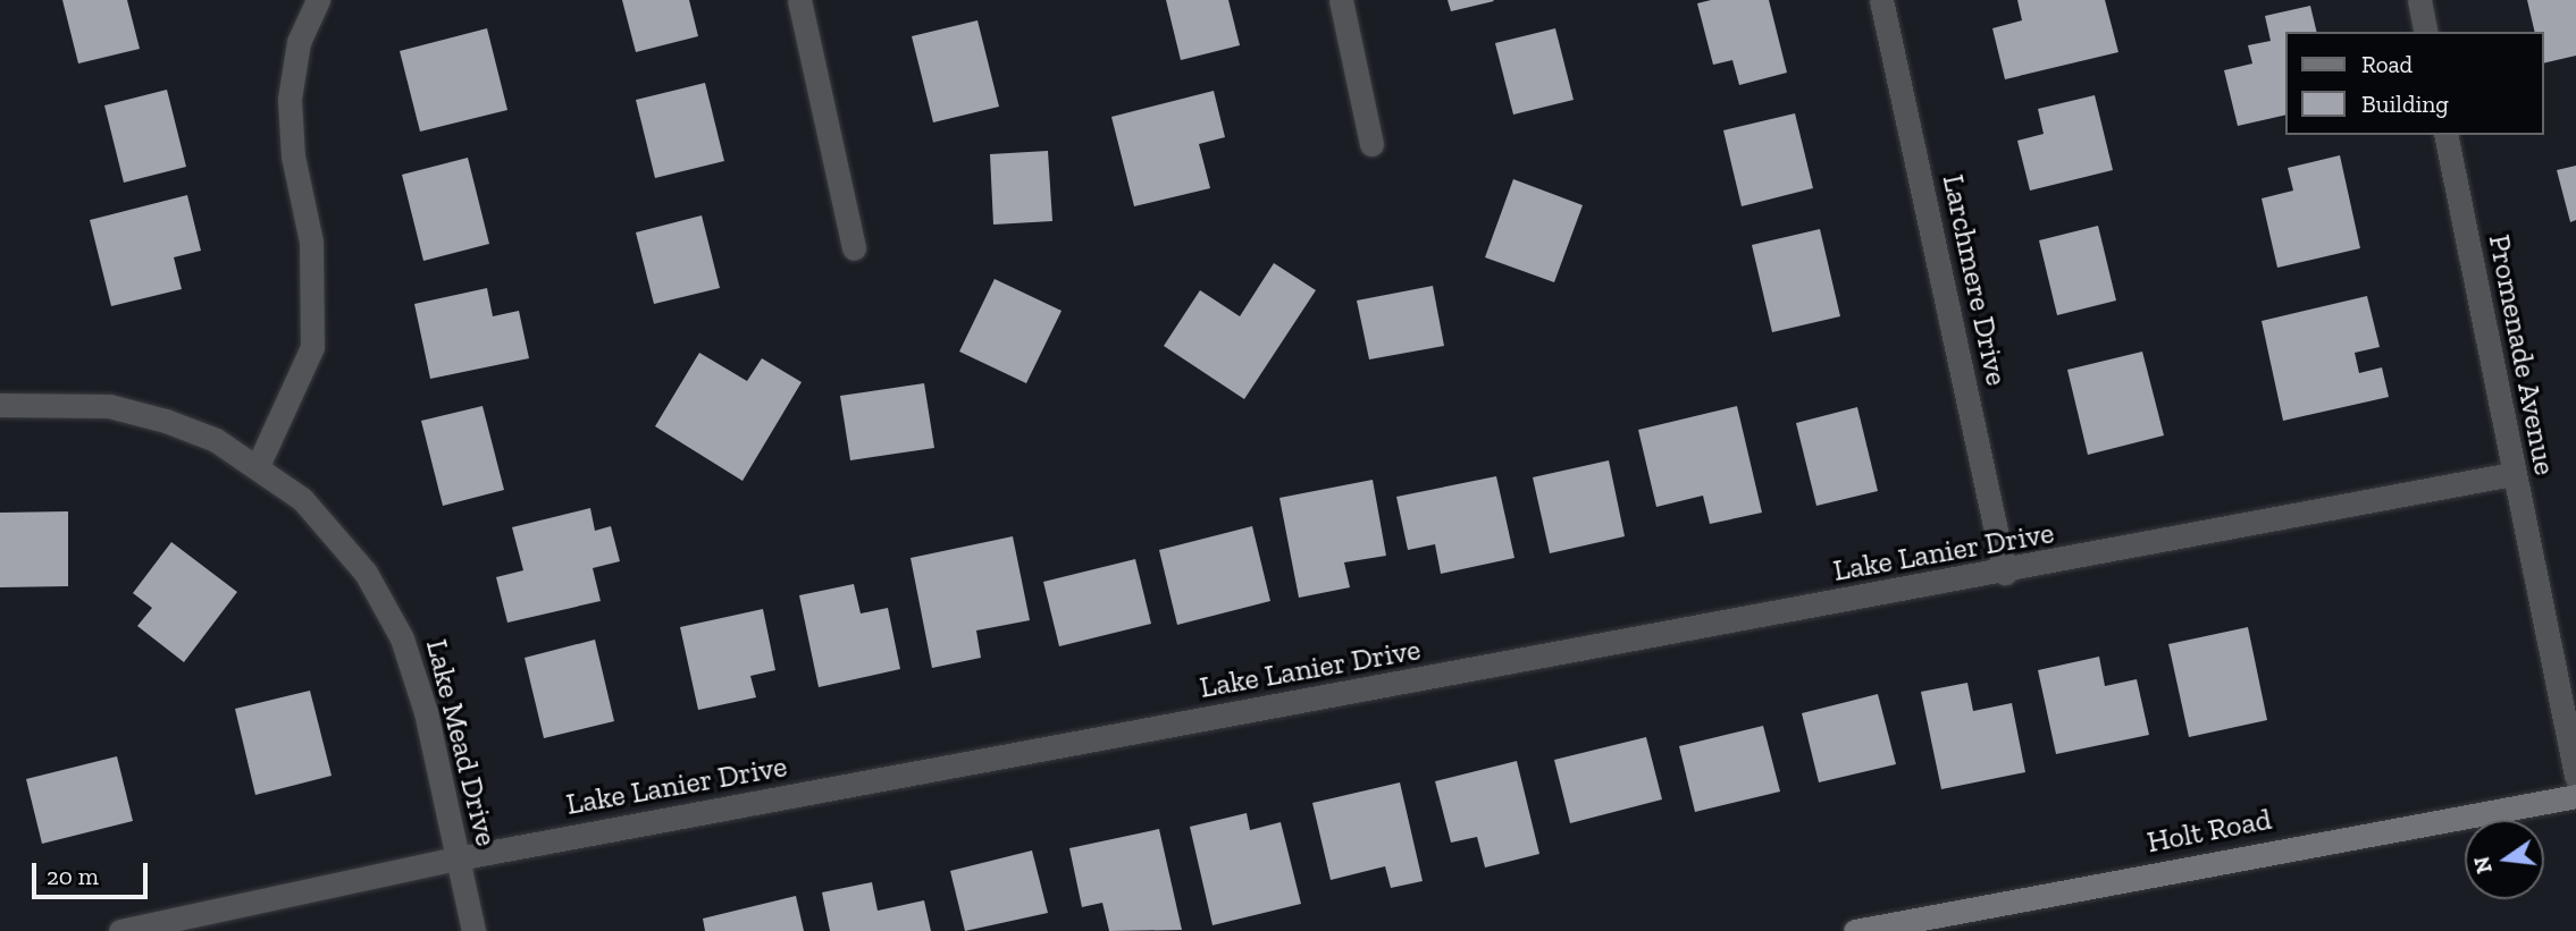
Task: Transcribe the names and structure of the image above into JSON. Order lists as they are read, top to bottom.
{
  "streets": {
    "main road": ["Holt Road"],
    "street": [
      "Larchmere Drive",
      "Promenade Avenue",
      "Lake Lanier Drive",
      "Lake Mead Drive"
    ]
  },
  "crossings": [
    ["Larchmere Drive", "Lake Lanier Drive"],
    ["Promenade Avenue", "Lake Lanier Drive"],
    ["Lake Lanier Drive", "Lake Mead Drive"]
  ],
  "legend": ["Road", "Building"],
  "scale_bar": "20 m",
  "north": "left"
}
